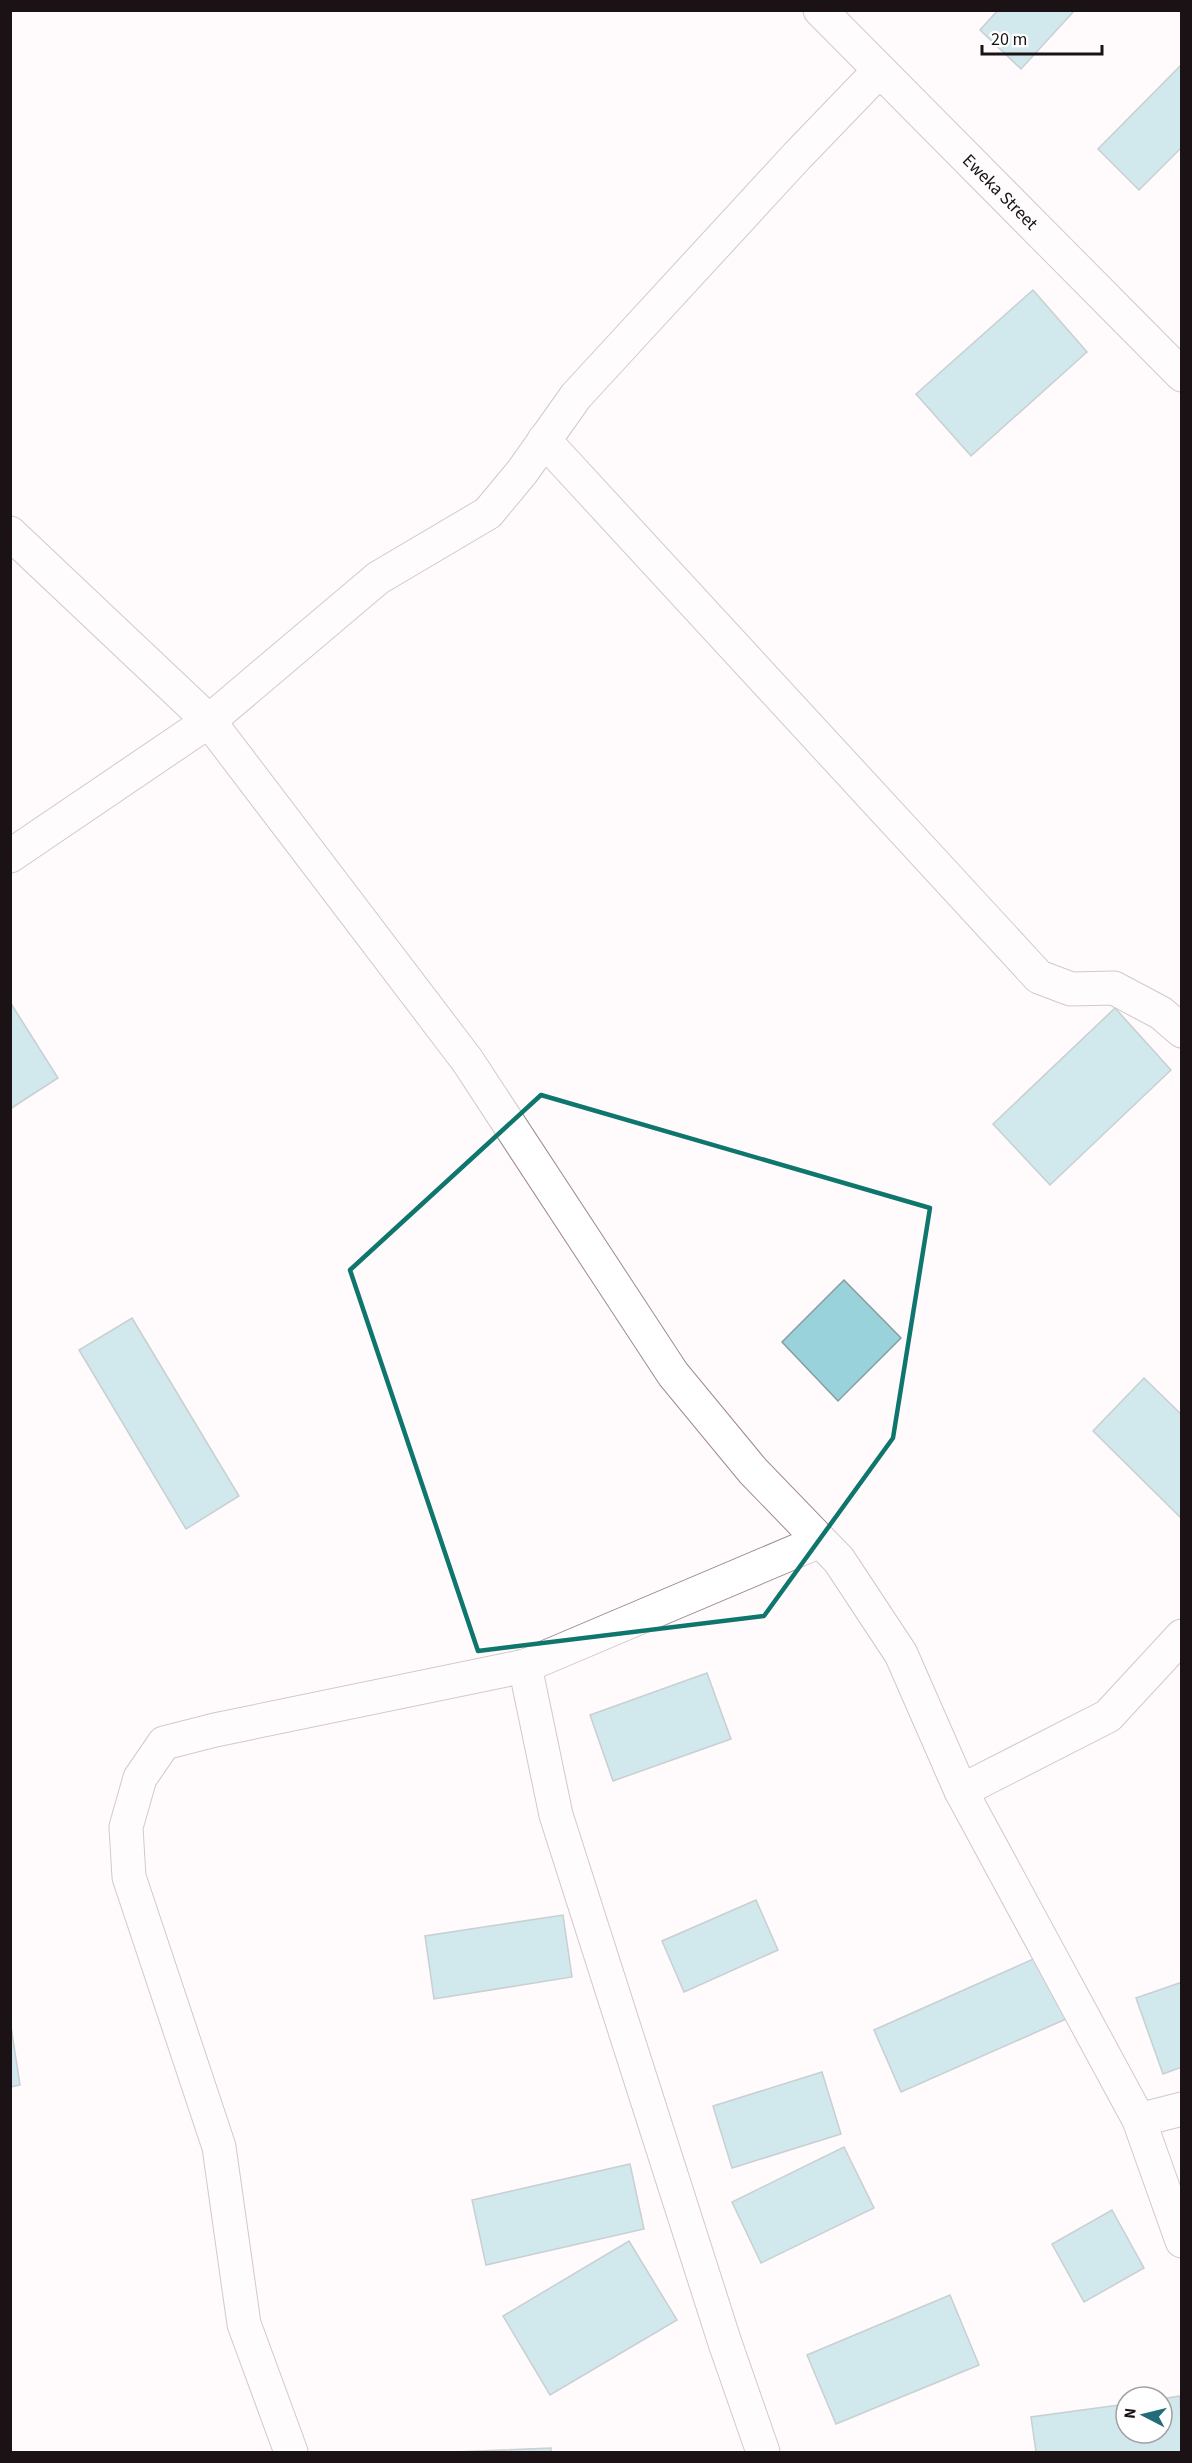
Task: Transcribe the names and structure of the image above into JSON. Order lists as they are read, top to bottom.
{
  "streets": {
    "street": ["Eweka Street"]
  },
  "scale_bar": "20 m",
  "north": "left"
}
